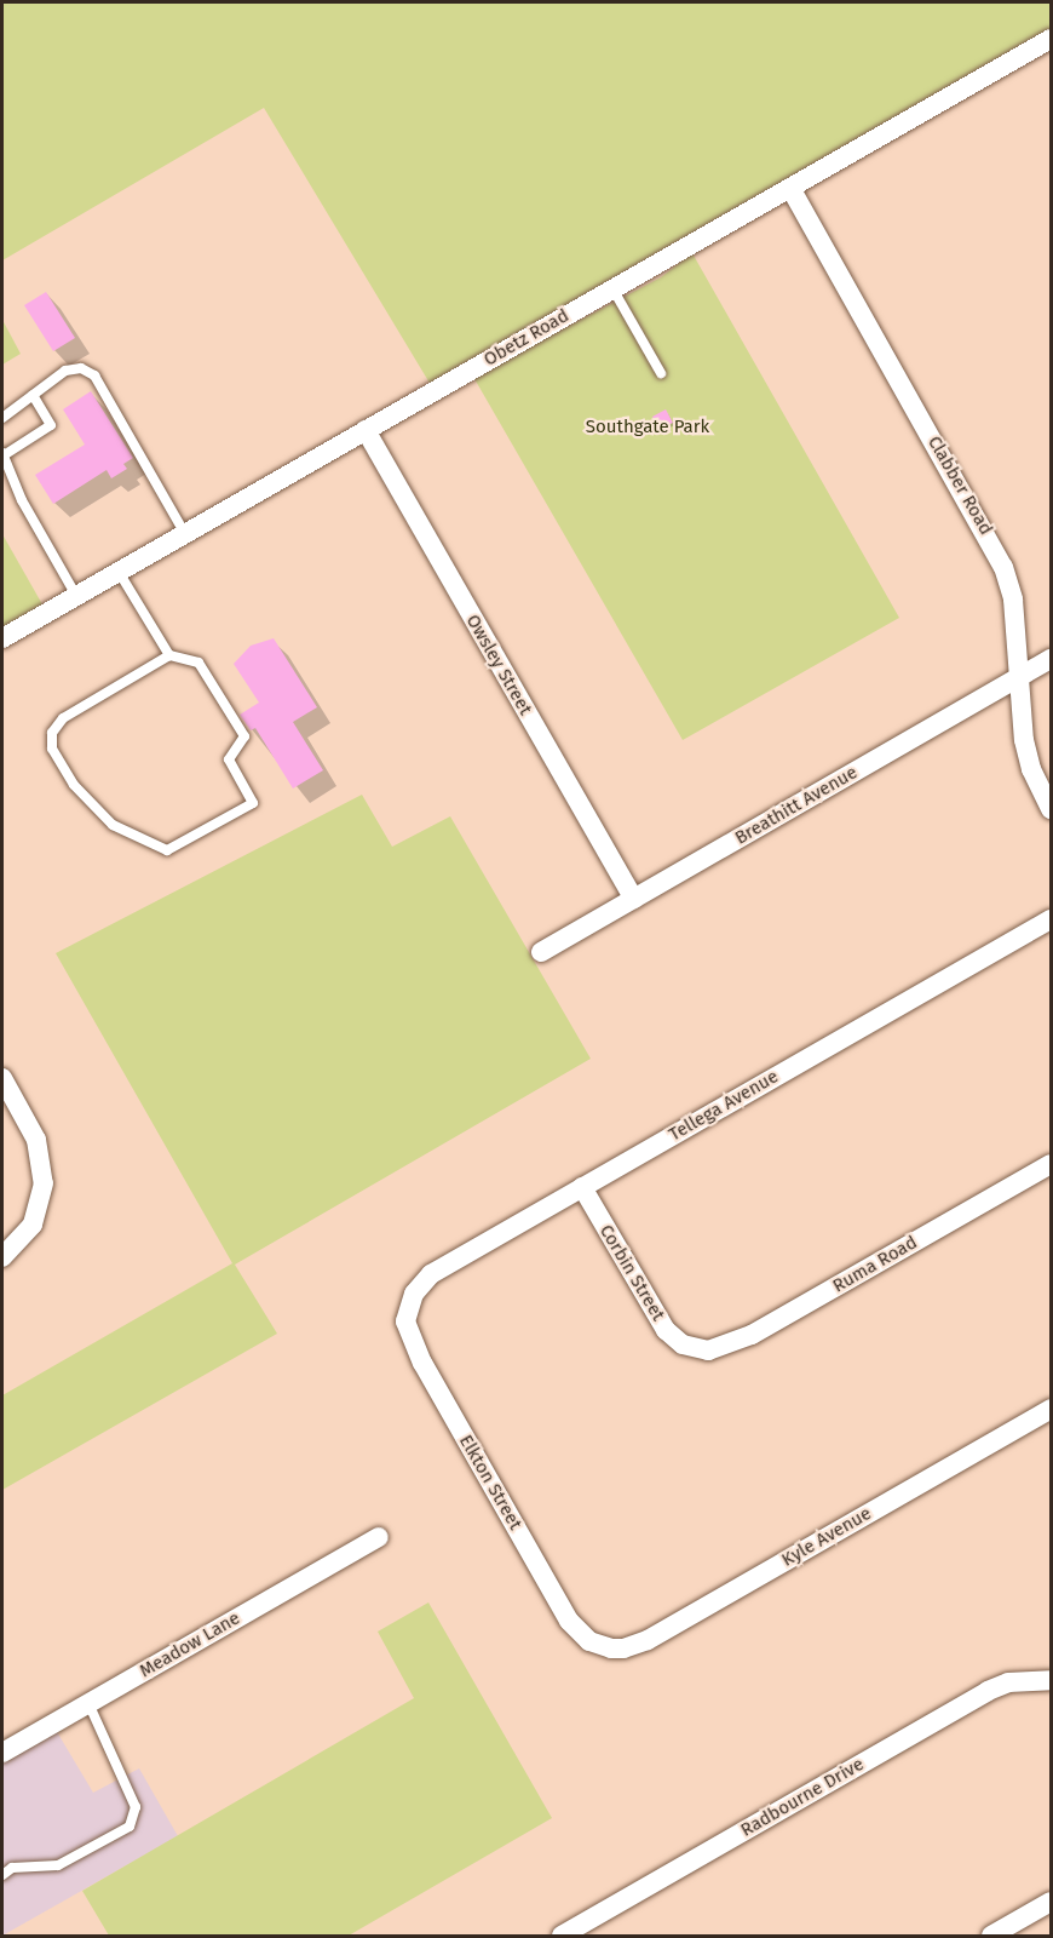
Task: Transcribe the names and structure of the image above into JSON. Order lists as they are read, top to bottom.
{
  "streets": {
    "street": [
      "Obetz Road",
      "Clabber Road",
      "Owsley Street",
      "Breathitt Avenue",
      "Tellega Avenue",
      "Ruma Road",
      "Corbin Street",
      "Elkton Street",
      "Kyle Avenue",
      "Meadow Lane",
      "Radbourne Drive"
    ]
  },
  "crossings": [
    ["Obetz Road", "Clabber Road"],
    ["Obetz Road", "Owsley Street"],
    ["Clabber Road", "Breathitt Avenue"],
    ["Owsley Street", "Breathitt Avenue"],
    ["Tellega Avenue", "Corbin Street"],
    ["Tellega Avenue", "Elkton Street"],
    ["Ruma Road", "Corbin Street"],
    ["Elkton Street", "Kyle Avenue"]
  ],
  "parks": ["Southgate Park"]
}
